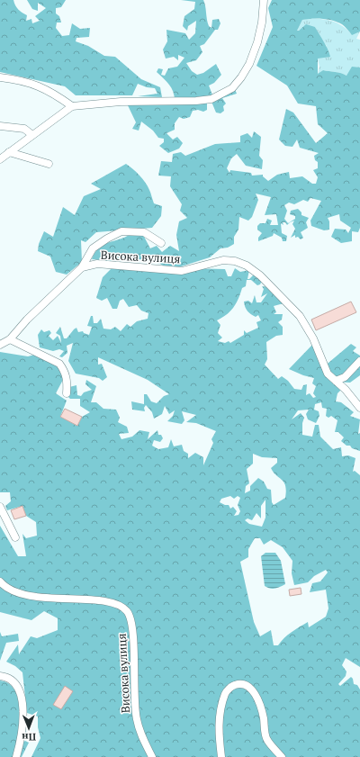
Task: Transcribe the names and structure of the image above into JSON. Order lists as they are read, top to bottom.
{
  "streets": {
    "street": ["Висока вулиця"]
  },
  "north": "bottom"
}
